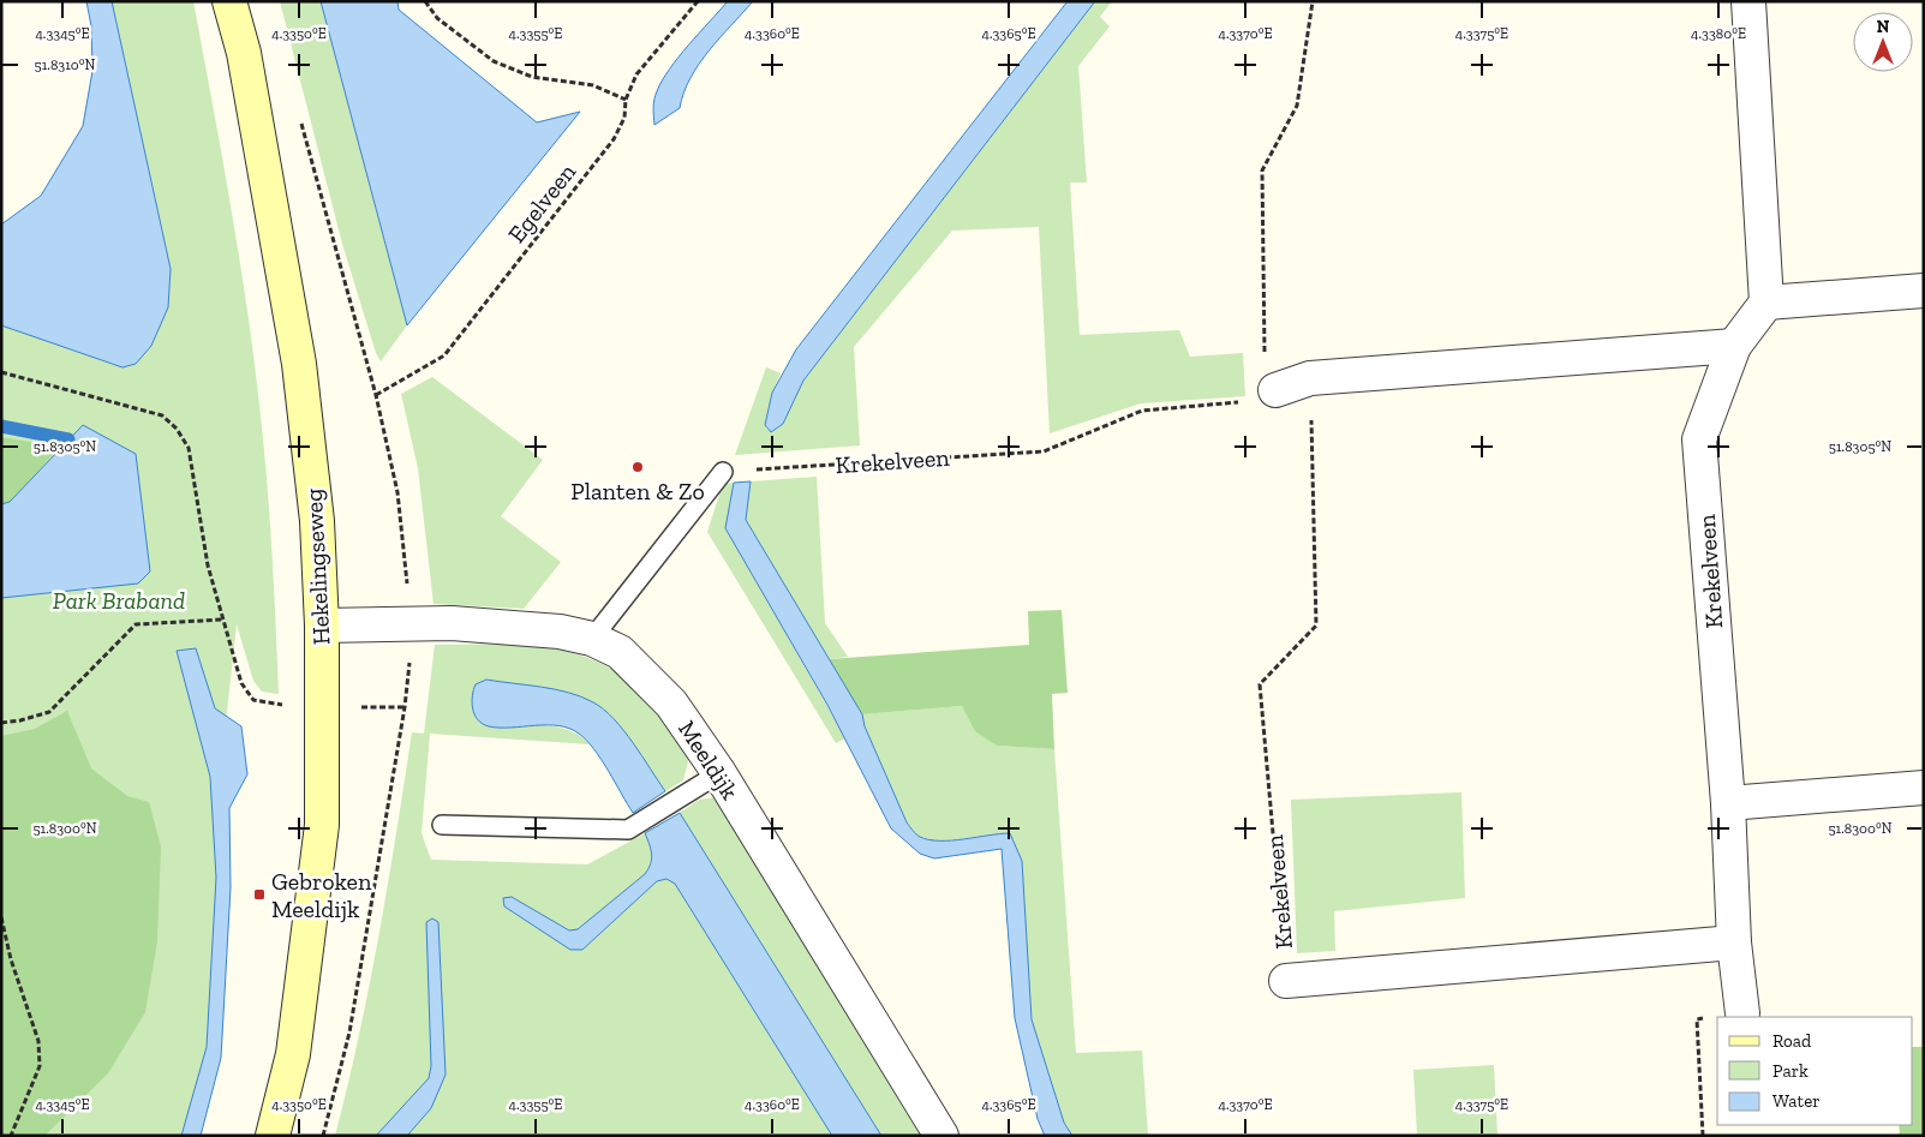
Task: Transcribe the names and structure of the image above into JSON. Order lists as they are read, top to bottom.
{
  "streets": {
    "main road": ["Hekelingseweg"],
    "street": ["Krekelveen", "Meeldijk"],
    "path": ["Egelveen"]
  },
  "crossings": [
    ["Hekelingseweg", "Meeldijk"]
  ],
  "parks": ["Park Braband"],
  "places": {
    "other": ["Planten & Zo"],
    "transit": ["Gebroken Meeldijk"]
  },
  "legend": ["Road", "Park", "Water"],
  "north": "top",
  "coordinates": [
    "4.3345°E",
    "4.3350°E",
    "4.3355°E",
    "4.3360°E",
    "4.3365°E",
    "4.3370°E",
    "4.3375°E",
    "4.3380°E",
    "51.8310°N",
    "51.8305°N",
    "51.8300°N"
  ]
}
